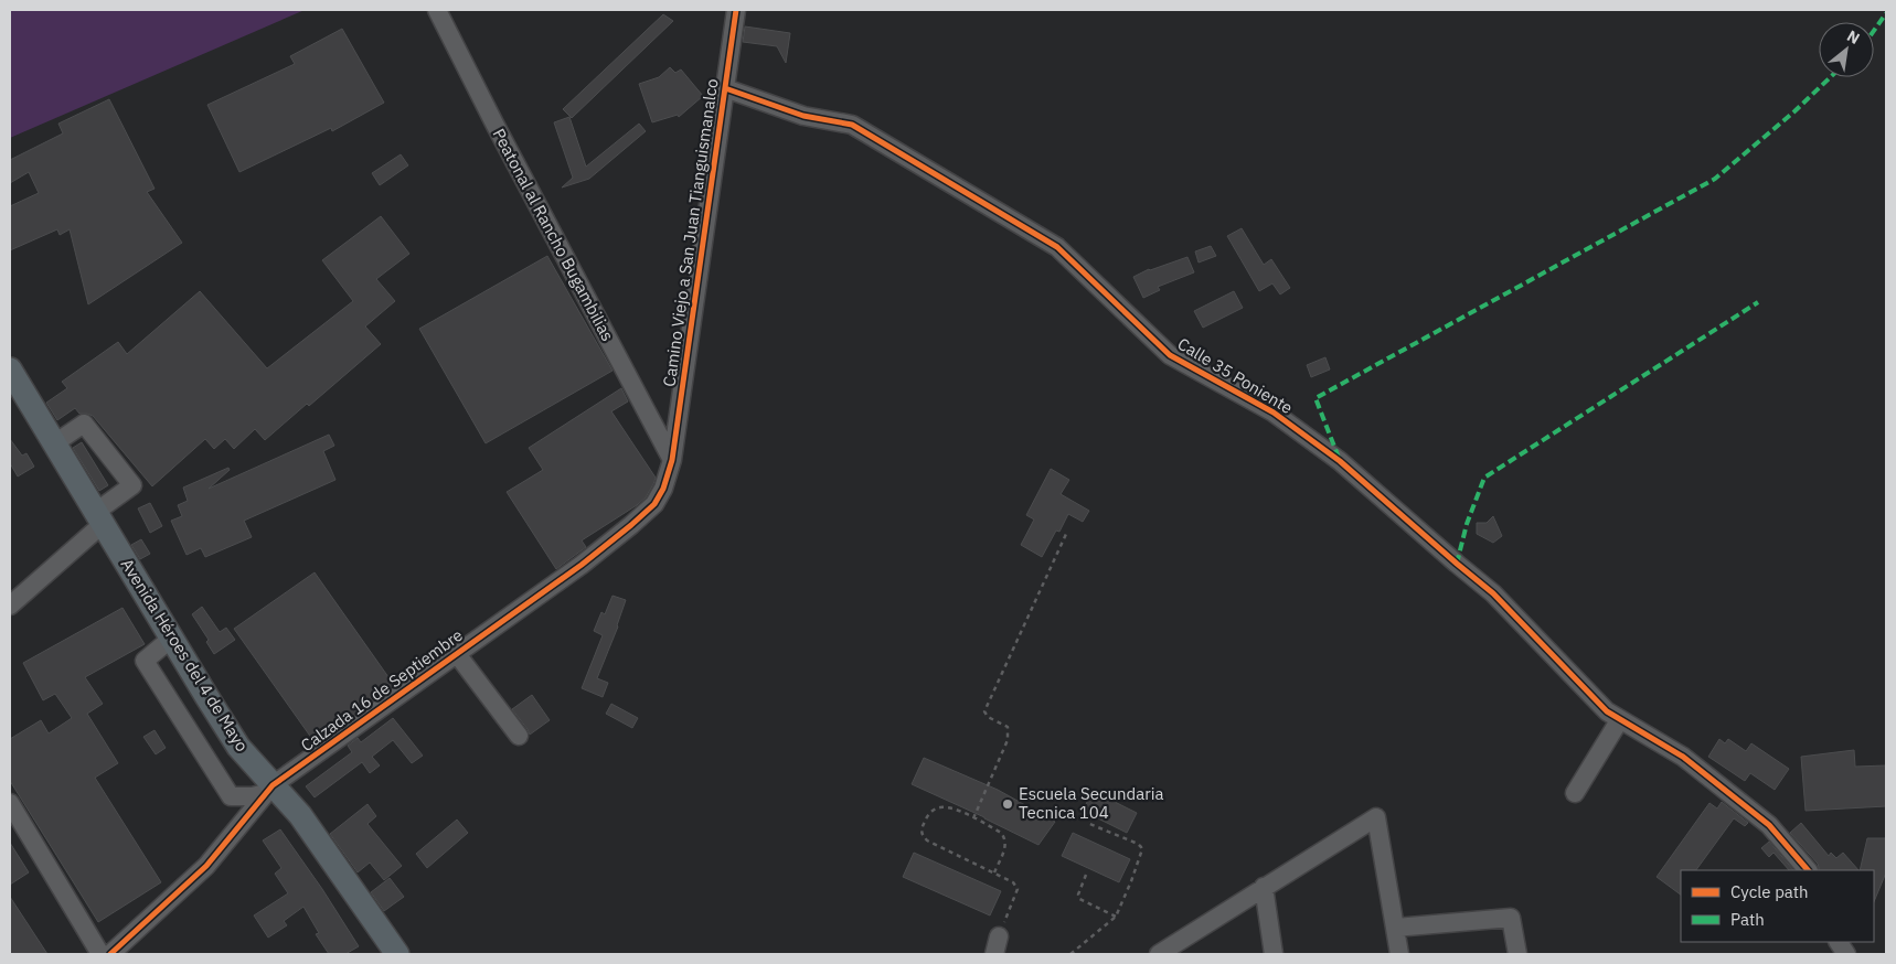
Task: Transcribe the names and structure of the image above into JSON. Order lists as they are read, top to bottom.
{
  "streets": {
    "main road": ["Avenida Héroes del 4 de Mayo"],
    "street": [
      "Camino Viejo a San Juan Tianguismanalco",
      "Peatonal al Rancho Bugambilias",
      "Calle 35 Poniente",
      "Calzada 16 de Septiembre"
    ]
  },
  "crossings": [
    ["Camino Viejo a San Juan Tianguismanalco", "Peatonal al Rancho Bugambilias"],
    ["Camino Viejo a San Juan Tianguismanalco", "Calle 35 Poniente"],
    ["Camino Viejo a San Juan Tianguismanalco", "Calzada 16 de Septiembre"],
    ["Peatonal al Rancho Bugambilias", "Calzada 16 de Septiembre"],
    ["Avenida Héroes del 4 de Mayo", "Calzada 16 de Septiembre"]
  ],
  "places": ["Escuela Secundaria Tecnica 104"],
  "legend": ["Cycle path", "Path"],
  "north": "top right"
}
